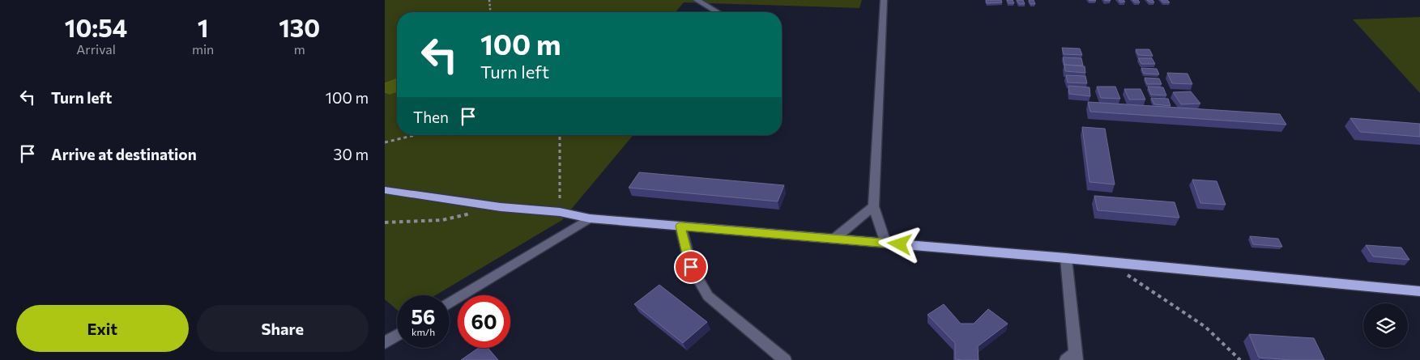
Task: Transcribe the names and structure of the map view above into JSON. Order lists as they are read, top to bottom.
{
  "page": {
    "eta": [
      "10:54",
      "Arrival",
      "1",
      "min",
      "130",
      "m"
    ],
    "turn": ["100 m", "Turn left"],
    "list": [
      {
        "name": "Turn left",
        "value": "100 m"
      },
      {
        "name": "Arrive at destination",
        "value": "30 m"
      }
    ],
    "then": "Then",
    "speed": "56 km/h",
    "limit": "60",
    "buttons": ["Exit", "Share"]
  }
}
